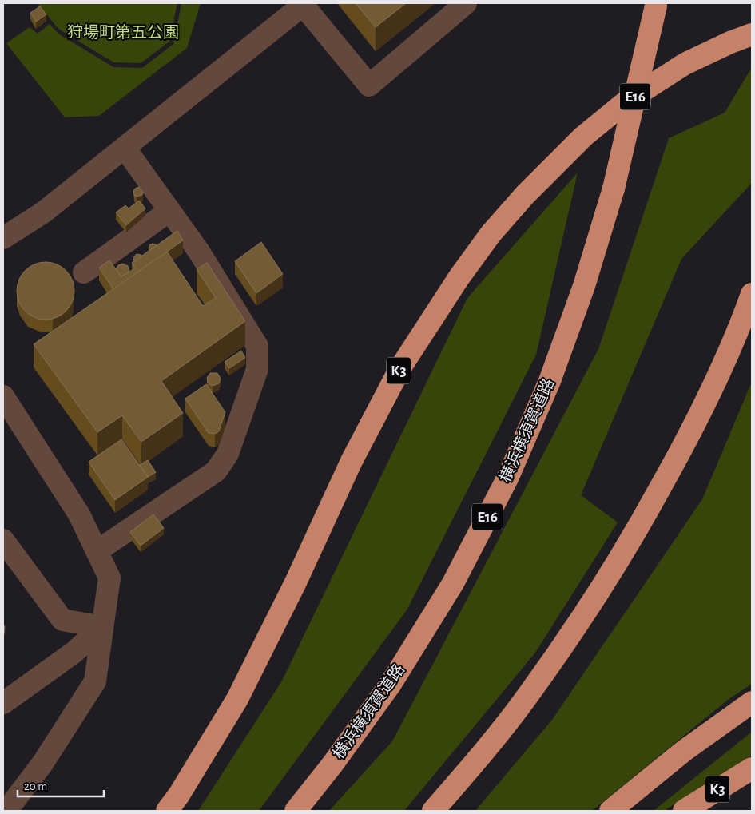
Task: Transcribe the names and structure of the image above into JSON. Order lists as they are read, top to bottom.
{
  "streets": {
    "highway": ["E16", "K3", "横浜横須賀道路"]
  },
  "parks": ["狩場町第五公園"],
  "scale_bar": "20 m"
}
